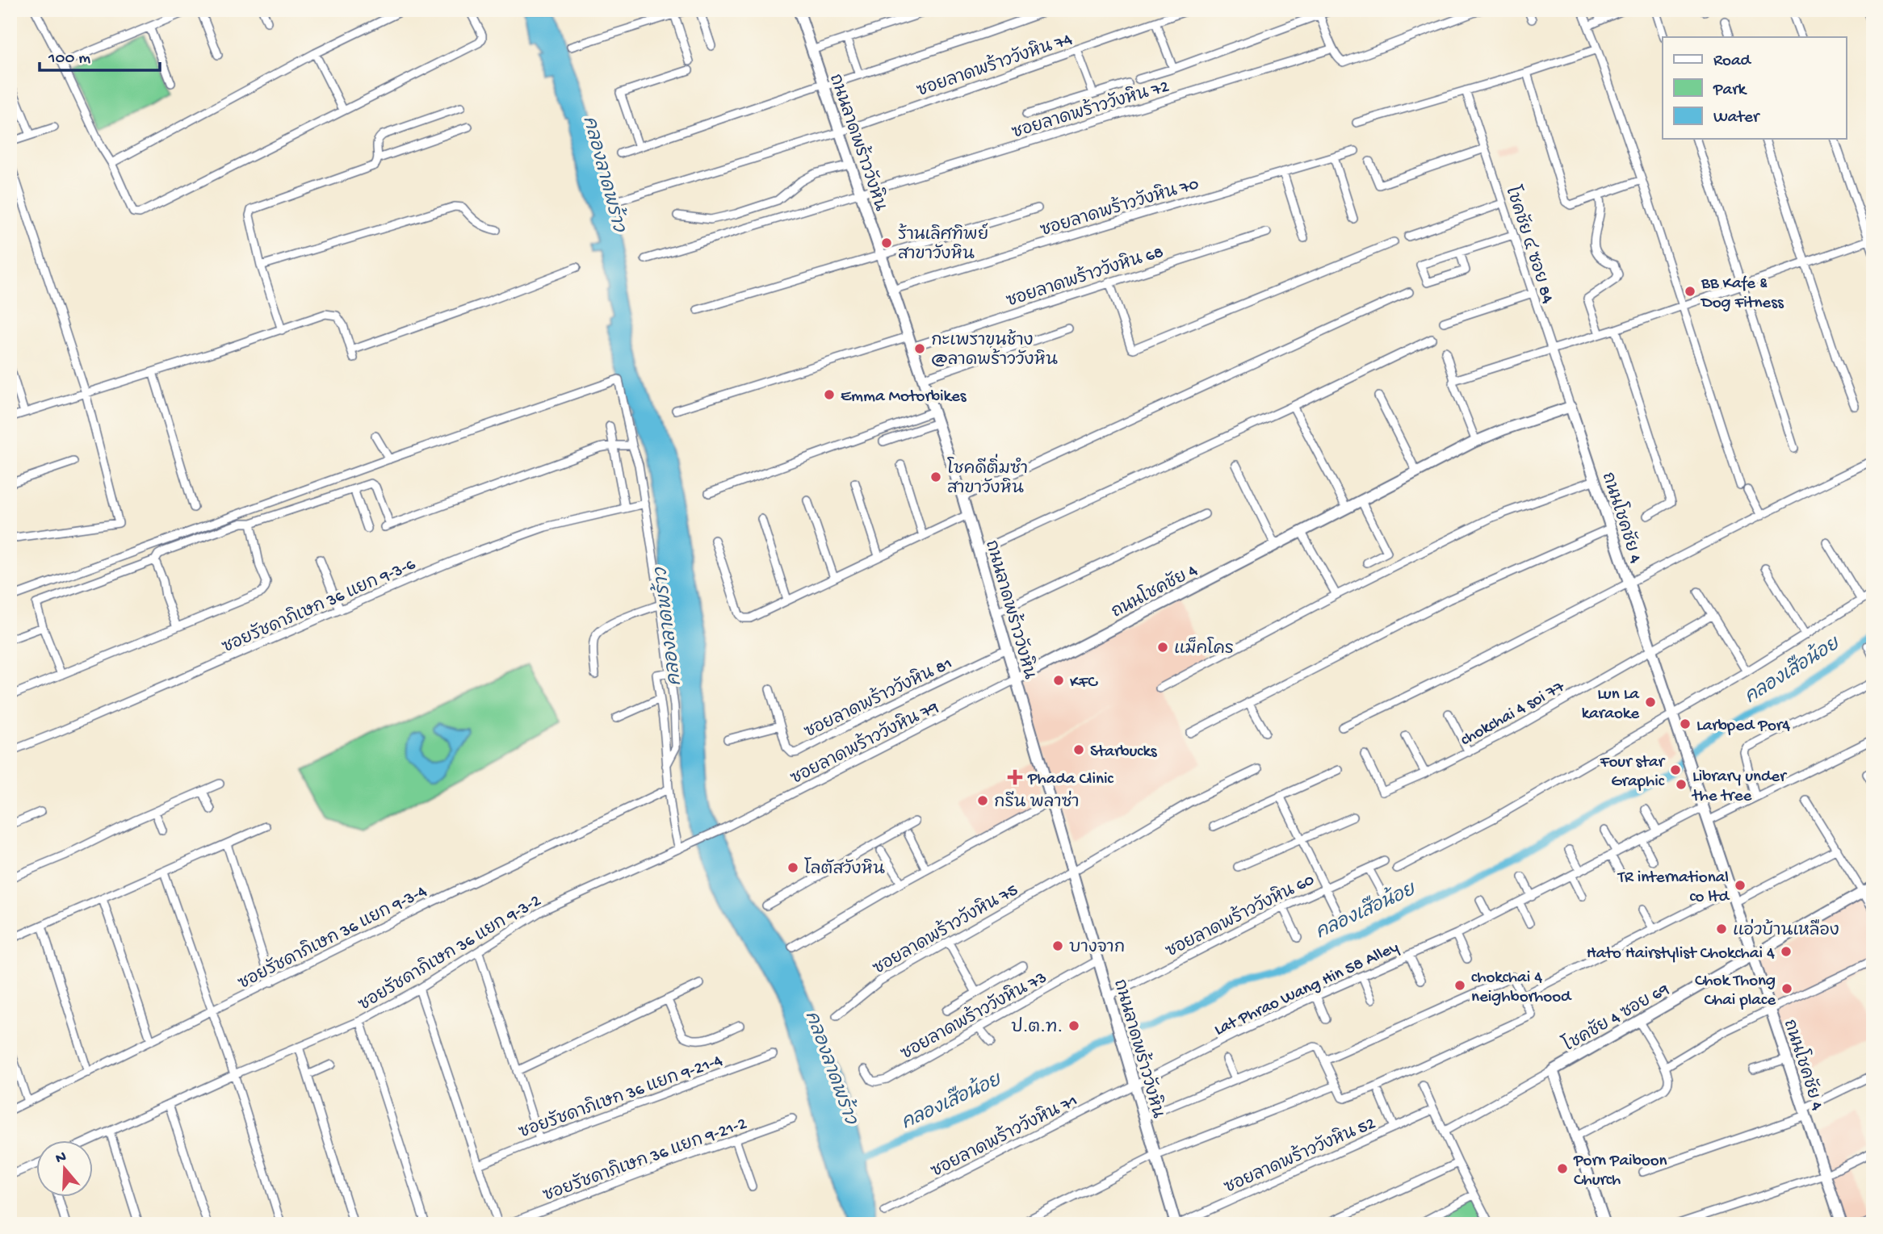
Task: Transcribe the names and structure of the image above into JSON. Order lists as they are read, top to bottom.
{
  "streets": {
    "street": [
      "ซอยลาดพร้าววังหิน 74",
      "ซอยลาดพร้าววังหิน 72",
      "ถนนลาดพร้าววังหิน",
      "ซอยลาดพร้าววังหิน 70",
      "โชคชัย ๔ ซอย 84",
      "ซอยลาดพร้าววังหิน 68",
      "ถนนโชคชัย 4",
      "ซอยรัชดาภิเษก 36 แยก 9-3-6",
      "ซอยลาดพร้าววังหิน 81",
      "chokchai 4 soi 77",
      "ซอยลาดพร้าววังหิน 79",
      "ซอยลาดพร้าววังหิน 60",
      "ซอยลาดพร้าววังหิน 75",
      "ซอยรัชดาภิเษก 36 แยก 9-3-4",
      "ซอยรัชดาภิเษก 36 แยก 9-3-2",
      "Lat Phrao Wang Hin 58 Alley",
      "ซอยลาดพร้าววังหิน 73",
      "โชคชัย 4 ซอย 69",
      "ซอยรัชดาภิเษก 36 แยก 9-21-4",
      "ซอยลาดพร้าววังหิน 71",
      "ซอยลาดพร้าววังหิน 52",
      "ซอยรัชดาภิเษก 36 แยก 9-21-2"
    ]
  },
  "crossings": [
    ["ซอยลาดพร้าววังหิน 74", "ถนนลาดพร้าววังหิน"],
    ["ซอยลาดพร้าววังหิน 72", "ถนนลาดพร้าววังหิน"],
    ["ถนนลาดพร้าววังหิน", "ซอยลาดพร้าววังหิน 70"],
    ["ถนนลาดพร้าววังหิน", "ซอยลาดพร้าววังหิน 68"],
    ["ถนนลาดพร้าววังหิน", "ถนนโชคชัย 4"],
    ["ถนนลาดพร้าววังหิน", "ซอยลาดพร้าววังหิน 81"],
    ["ถนนลาดพร้าววังหิน", "ซอยลาดพร้าววังหิน 79"],
    ["ถนนลาดพร้าววังหิน", "ซอยลาดพร้าววังหิน 60"],
    ["ถนนลาดพร้าววังหิน", "ซอยลาดพร้าววังหิน 75"],
    ["ถนนลาดพร้าววังหิน", "Lat Phrao Wang Hin 58 Alley"],
    ["ถนนลาดพร้าววังหิน", "ซอยลาดพร้าววังหิน 73"],
    ["ถนนลาดพร้าววังหิน", "ซอยลาดพร้าววังหิน 71"],
    ["ถนนลาดพร้าววังหิน", "ซอยลาดพร้าววังหิน 52"],
    ["โชคชัย ๔ ซอย 84", "ถนนโชคชัย 4"],
    ["ถนนโชคชัย 4", "chokchai 4 soi 77"],
    ["ถนนโชคชัย 4", "ซอยลาดพร้าววังหิน 79"],
    ["ถนนโชคชัย 4", "Lat Phrao Wang Hin 58 Alley"],
    ["ถนนโชคชัย 4", "โชคชัย 4 ซอย 69"],
    ["ซอยลาดพร้าววังหิน 79", "ซอยรัชดาภิเษก 36 แยก 9-3-2"],
    ["Lat Phrao Wang Hin 58 Alley", "ซอยลาดพร้าววังหิน 71"]
  ],
  "water": ["คลองลาดพร้าว", "คลองเสือน้อย"],
  "places": {
    "other": [
      "ร้านเลิศทิพย์ สาขาวังหิน",
      "BB Kafe & Dog Fitness",
      "กะเพราขุนช้าง @ลาดพร้าววังหิน",
      "Emma Motorbikes",
      "โชคดีติ่มซำ สาขาวังหิน",
      "แม็คโคร",
      "KFC",
      "Lun La karaoke",
      "Larbped Por4",
      "Starbucks",
      "Four star Graphic",
      "Library under the tree",
      "กรีน พลาซ่า",
      "โลตัสวังหิน",
      "TR international co ltd",
      "แอ่วบ้านเหลือง",
      "บางจาก",
      "Hato Hairstylist Chokchai 4",
      "chokchai 4 neighborhood",
      "Chok Thong Chai place",
      "ป.ต.ท.",
      "Porn Paiboon Church"
    ],
    "health": ["Phada Clinic"]
  },
  "legend": ["Road", "Park", "Water"],
  "scale_bar": "100 m",
  "north": "top"
}
